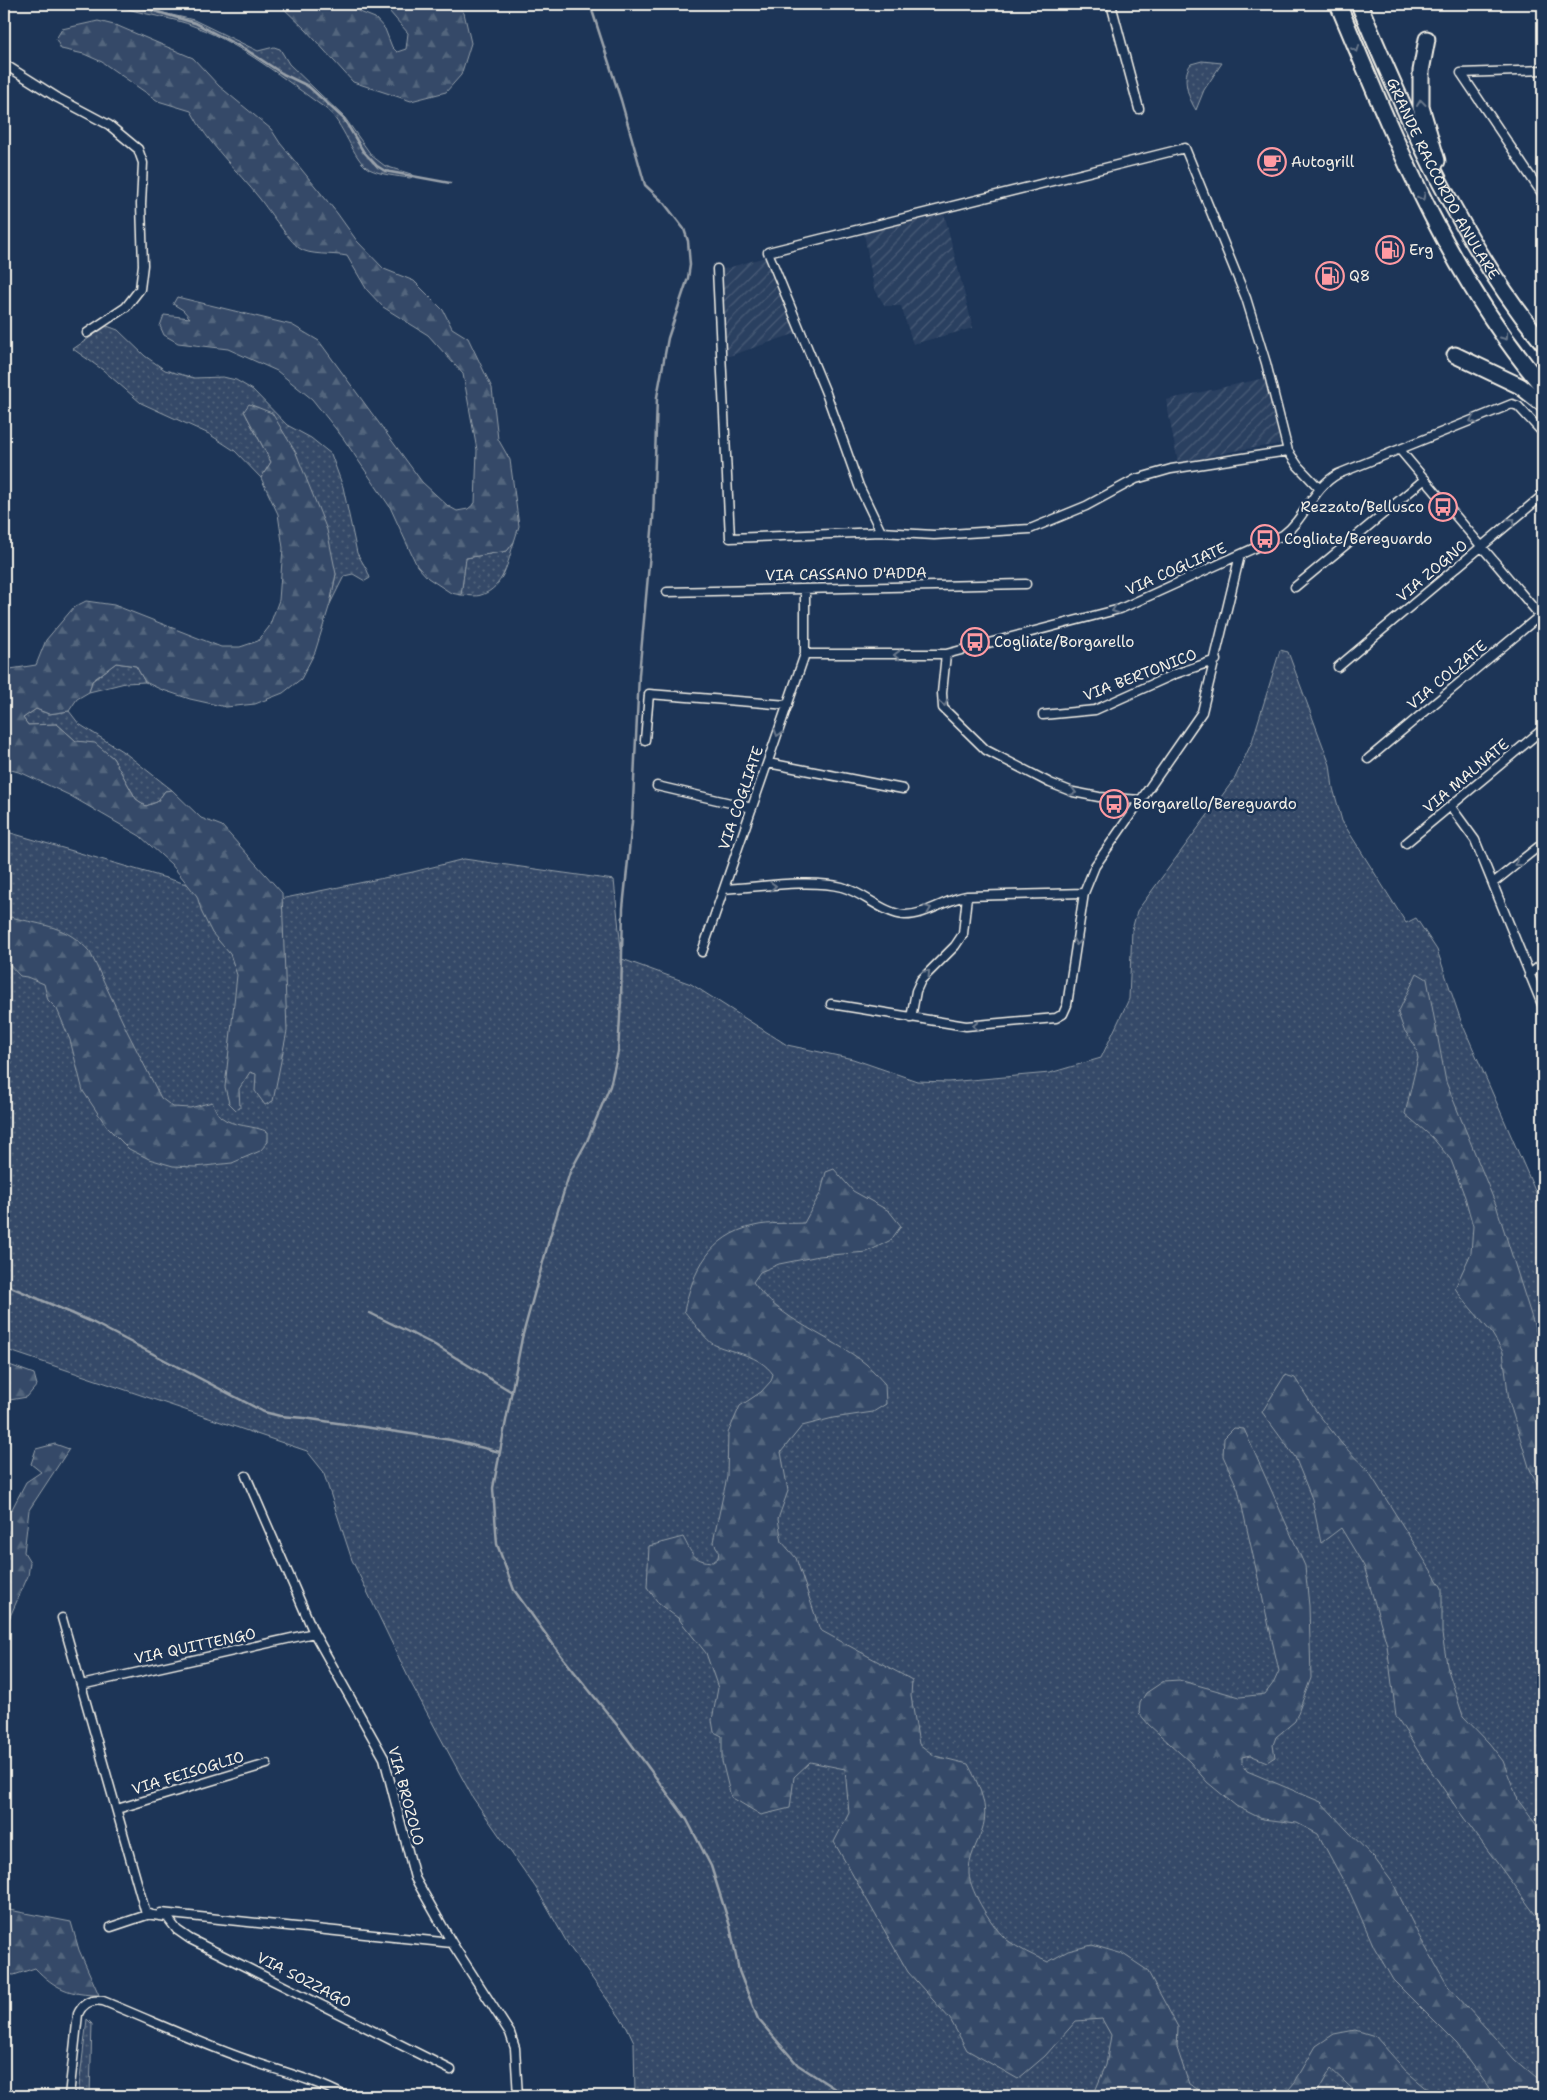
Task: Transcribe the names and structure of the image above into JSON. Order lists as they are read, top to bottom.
{
  "streets": {
    "highway": ["GRANDE RACCORDO ANULARE"],
    "street": [
      "VIA COGLIATE",
      "VIA ZOGNO",
      "VIA CASSANO D'ADDA",
      "VIA BERTONICO",
      "VIA COLZATE",
      "VIA MALNATE",
      "VIA QUITTENGO",
      "VIA FEISOGLIO",
      "VIA BROZOLO",
      "VIA SOZZAGO"
    ]
  },
  "crossings": [
    ["VIA COGLIATE", "VIA CASSANO D'ADDA"],
    ["VIA QUITTENGO", "VIA BROZOLO"]
  ],
  "one_way": ["VIA COGLIATE"],
  "places": {
    "cafe": ["Autogrill"],
    "fuel station": ["Erg", "Q8"],
    "bus stop": [
      "Rezzato/Bellusco",
      "Cogliate/Bereguardo",
      "Cogliate/Borgarello",
      "Borgarello/Bereguardo"
    ]
  }
}
